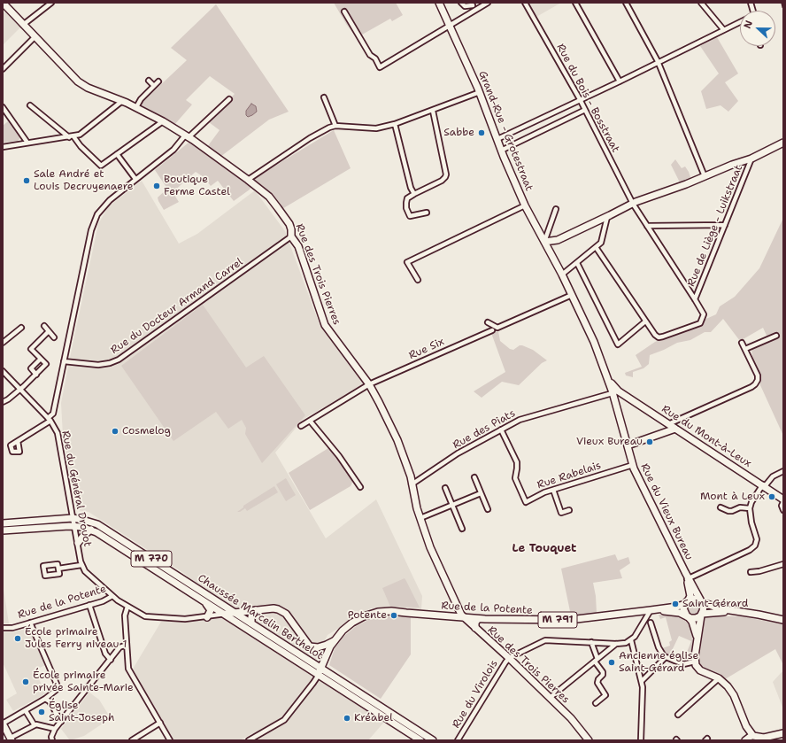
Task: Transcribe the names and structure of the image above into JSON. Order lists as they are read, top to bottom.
{
  "streets": {
    "main road": [
      "Grand-Rue - Grotestraat",
      "Rue des Trois Pierres",
      "Rue du Mont-à-Leux",
      "Rue du Vieux Bureau",
      "M 770",
      "Rue de la Potente",
      "Chaussée Marcelin Berthelot",
      "M 791"
    ],
    "street": [
      "Rue du Bois - Bosstraat",
      "Rue de Liège - Luikstraat",
      "Rue du Docteur Armand Carrel",
      "Rue Six",
      "Rue des Piats",
      "Rue Rabelais",
      "Rue du Général Drouot",
      "Rue du Virolois"
    ]
  },
  "crossings": [
    ["Rue du Bois - Bosstraat", "Rue de Liège - Luikstraat"],
    ["Grand-Rue - Grotestraat", "Rue du Vieux Bureau"],
    ["Rue des Trois Pierres", "Rue du Docteur Armand Carrel"],
    ["Rue des Trois Pierres", "Rue Six"],
    ["Rue des Trois Pierres", "Rue des Piats"],
    ["Rue des Trois Pierres", "Rue de la Potente"],
    ["Rue des Trois Pierres", "Rue du Virolois"],
    ["Rue des Piats", "Rue du Mont-à-Leux"],
    ["Rue des Piats", "Rue Rabelais"],
    ["Rue des Piats", "Rue du Vieux Bureau"],
    ["Rue du Mont-à-Leux", "Rue du Vieux Bureau"],
    ["Rue Rabelais", "Rue du Vieux Bureau"],
    ["Rue du Général Drouot", "M 770"],
    ["Rue du Général Drouot", "Chaussée Marcelin Berthelot"],
    ["Rue du Vieux Bureau", "Rue de la Potente"],
    ["M 770", "Chaussée Marcelin Berthelot"],
    ["Rue de la Potente", "Chaussée Marcelin Berthelot"]
  ],
  "districts": ["Le Touquet"],
  "places": [
    "Sabbe",
    "Sale André et Louis Decruyenaere",
    "Boutique Ferme Castel",
    "Cosmelog",
    "Vieux Bureau",
    "Mont à Leux",
    "Saint-Gérard",
    "Potente",
    "École primaire Jules Ferry niveau 1",
    "Ancienne église Saint-Gérard",
    "École primaire privée Sainte-Marie",
    "Église Saint-Joseph",
    "Kréabel"
  ],
  "north": "left"
}
